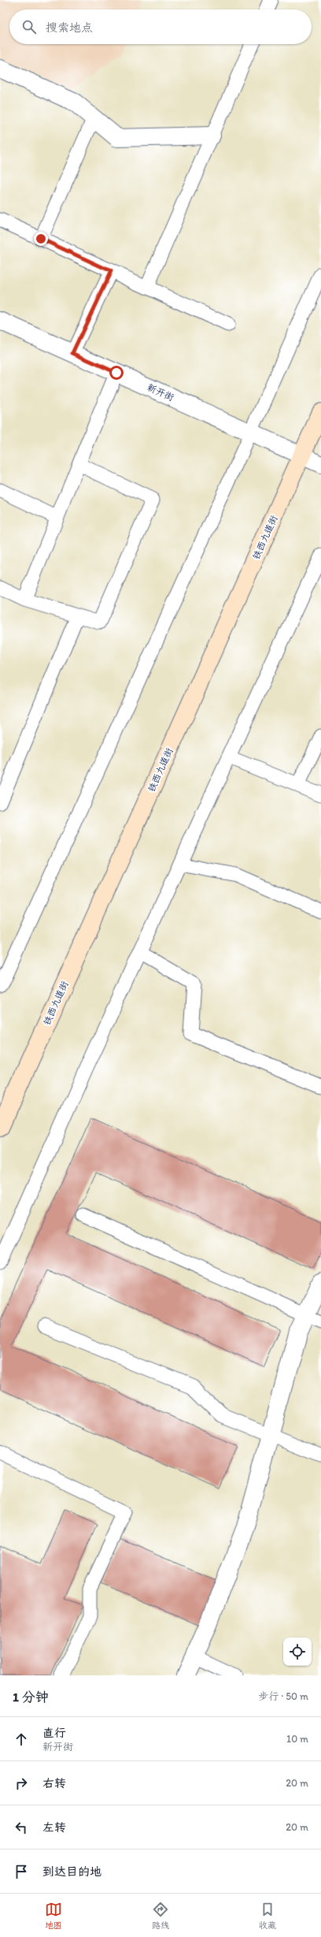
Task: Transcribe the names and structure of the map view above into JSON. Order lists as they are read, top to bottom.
{
  "streets": {
    "main road": ["铁西九道街"],
    "street": ["新开街"]
  },
  "crossings": [
    ["新开街", "铁西九道街"]
  ],
  "page": {
    "search": "搜索地点",
    "heading": ["1 分钟", "步行 · 50 m"],
    "list": [
      ["直行", "新开街", "10 m"],
      ["右转", "20 m"],
      ["左转", "20 m"],
      "到达目的地"
    ],
    "nav": ["地图", "路线", "收藏"]
  }
}
